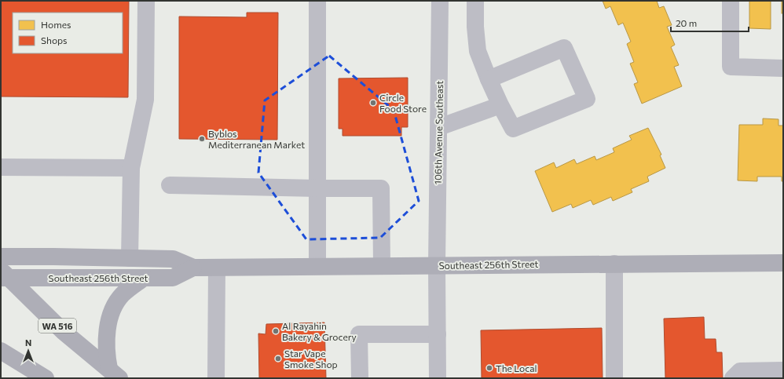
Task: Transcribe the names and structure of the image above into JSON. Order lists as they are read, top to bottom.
{
  "streets": {
    "main road": ["Southeast 256th Street", "WA 516"],
    "street": ["106th Avenue Southeast"]
  },
  "crossings": [
    ["106th Avenue Southeast", "Southeast 256th Street"],
    ["Southeast 256th Street", "WA 516"]
  ],
  "places": [
    "Circle Food Store",
    "Byblos Mediterranean Market",
    "Al Rayahin Bakery & Grocery",
    "Star Vape Smoke Shop",
    "The Local"
  ],
  "legend": ["Homes", "Shops"],
  "scale_bar": "20 m",
  "north": "top"
}
